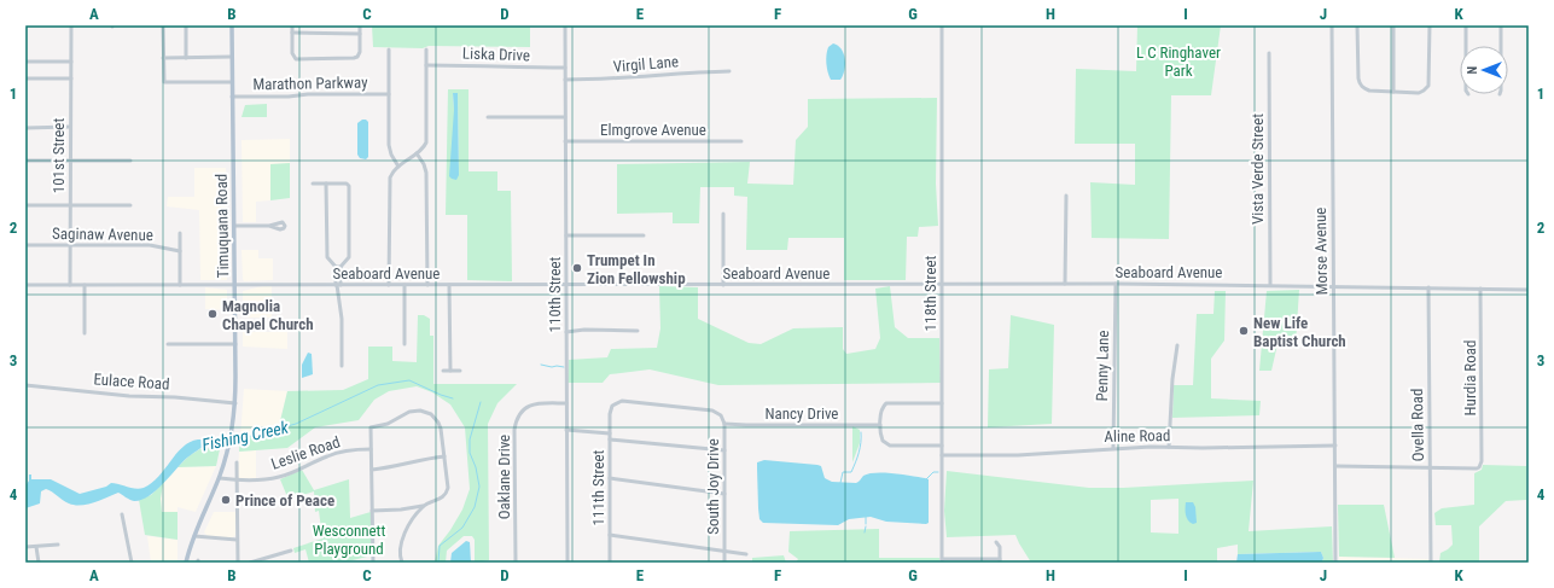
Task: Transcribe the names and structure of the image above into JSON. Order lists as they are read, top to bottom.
{
  "streets": {
    "main road": ["Timuquana Road"],
    "street": [
      "Liska Drive",
      "Virgil Lane",
      "Marathon Parkway",
      "Elmgrove Avenue",
      "101st Street",
      "Vista Verde Street",
      "Saginaw Avenue",
      "Morse Avenue",
      "Seaboard Avenue",
      "118th Street",
      "110th Street",
      "Penny Lane",
      "Hurdia Road",
      "Eulace Road",
      "Nancy Drive",
      "Ovella Road",
      "Aline Road",
      "Leslie Road",
      "Oaklane Drive",
      "South Joy Drive",
      "111th Street"
    ]
  },
  "crossings": [
    ["Liska Drive", "110th Street"],
    ["Virgil Lane", "110th Street"],
    ["Marathon Parkway", "Timuquana Road"],
    ["Elmgrove Avenue", "110th Street"],
    ["101st Street", "Saginaw Avenue"],
    ["101st Street", "Seaboard Avenue"],
    ["Vista Verde Street", "Seaboard Avenue"],
    ["Timuquana Road", "Seaboard Avenue"],
    ["Timuquana Road", "Eulace Road"],
    ["Timuquana Road", "Leslie Road"],
    ["Morse Avenue", "Seaboard Avenue"],
    ["Morse Avenue", "Aline Road"],
    ["Seaboard Avenue", "118th Street"],
    ["Seaboard Avenue", "110th Street"],
    ["Seaboard Avenue", "Penny Lane"],
    ["Seaboard Avenue", "Hurdia Road"],
    ["Seaboard Avenue", "Ovella Road"],
    ["118th Street", "Aline Road"],
    ["110th Street", "Oaklane Drive"],
    ["Penny Lane", "Aline Road"],
    ["Hurdia Road", "Ovella Road"],
    ["Nancy Drive", "South Joy Drive"],
    ["South Joy Drive", "111th Street"]
  ],
  "water": ["Fishing Creek"],
  "parks": ["L C Ringhaver Park", "Wesconnett Playground"],
  "places": [
    "Trumpet In Zion Fellowship",
    "Magnolia Chapel Church",
    "New Life Baptist Church",
    "Prince of Peace"
  ],
  "north": "left",
  "grid": {
    "columns": [
      "A",
      "B",
      "C",
      "D",
      "E",
      "F",
      "G",
      "H",
      "I",
      "J",
      "K"
    ],
    "rows": [
      "1",
      "2",
      "3",
      "4"
    ]
  }
}
